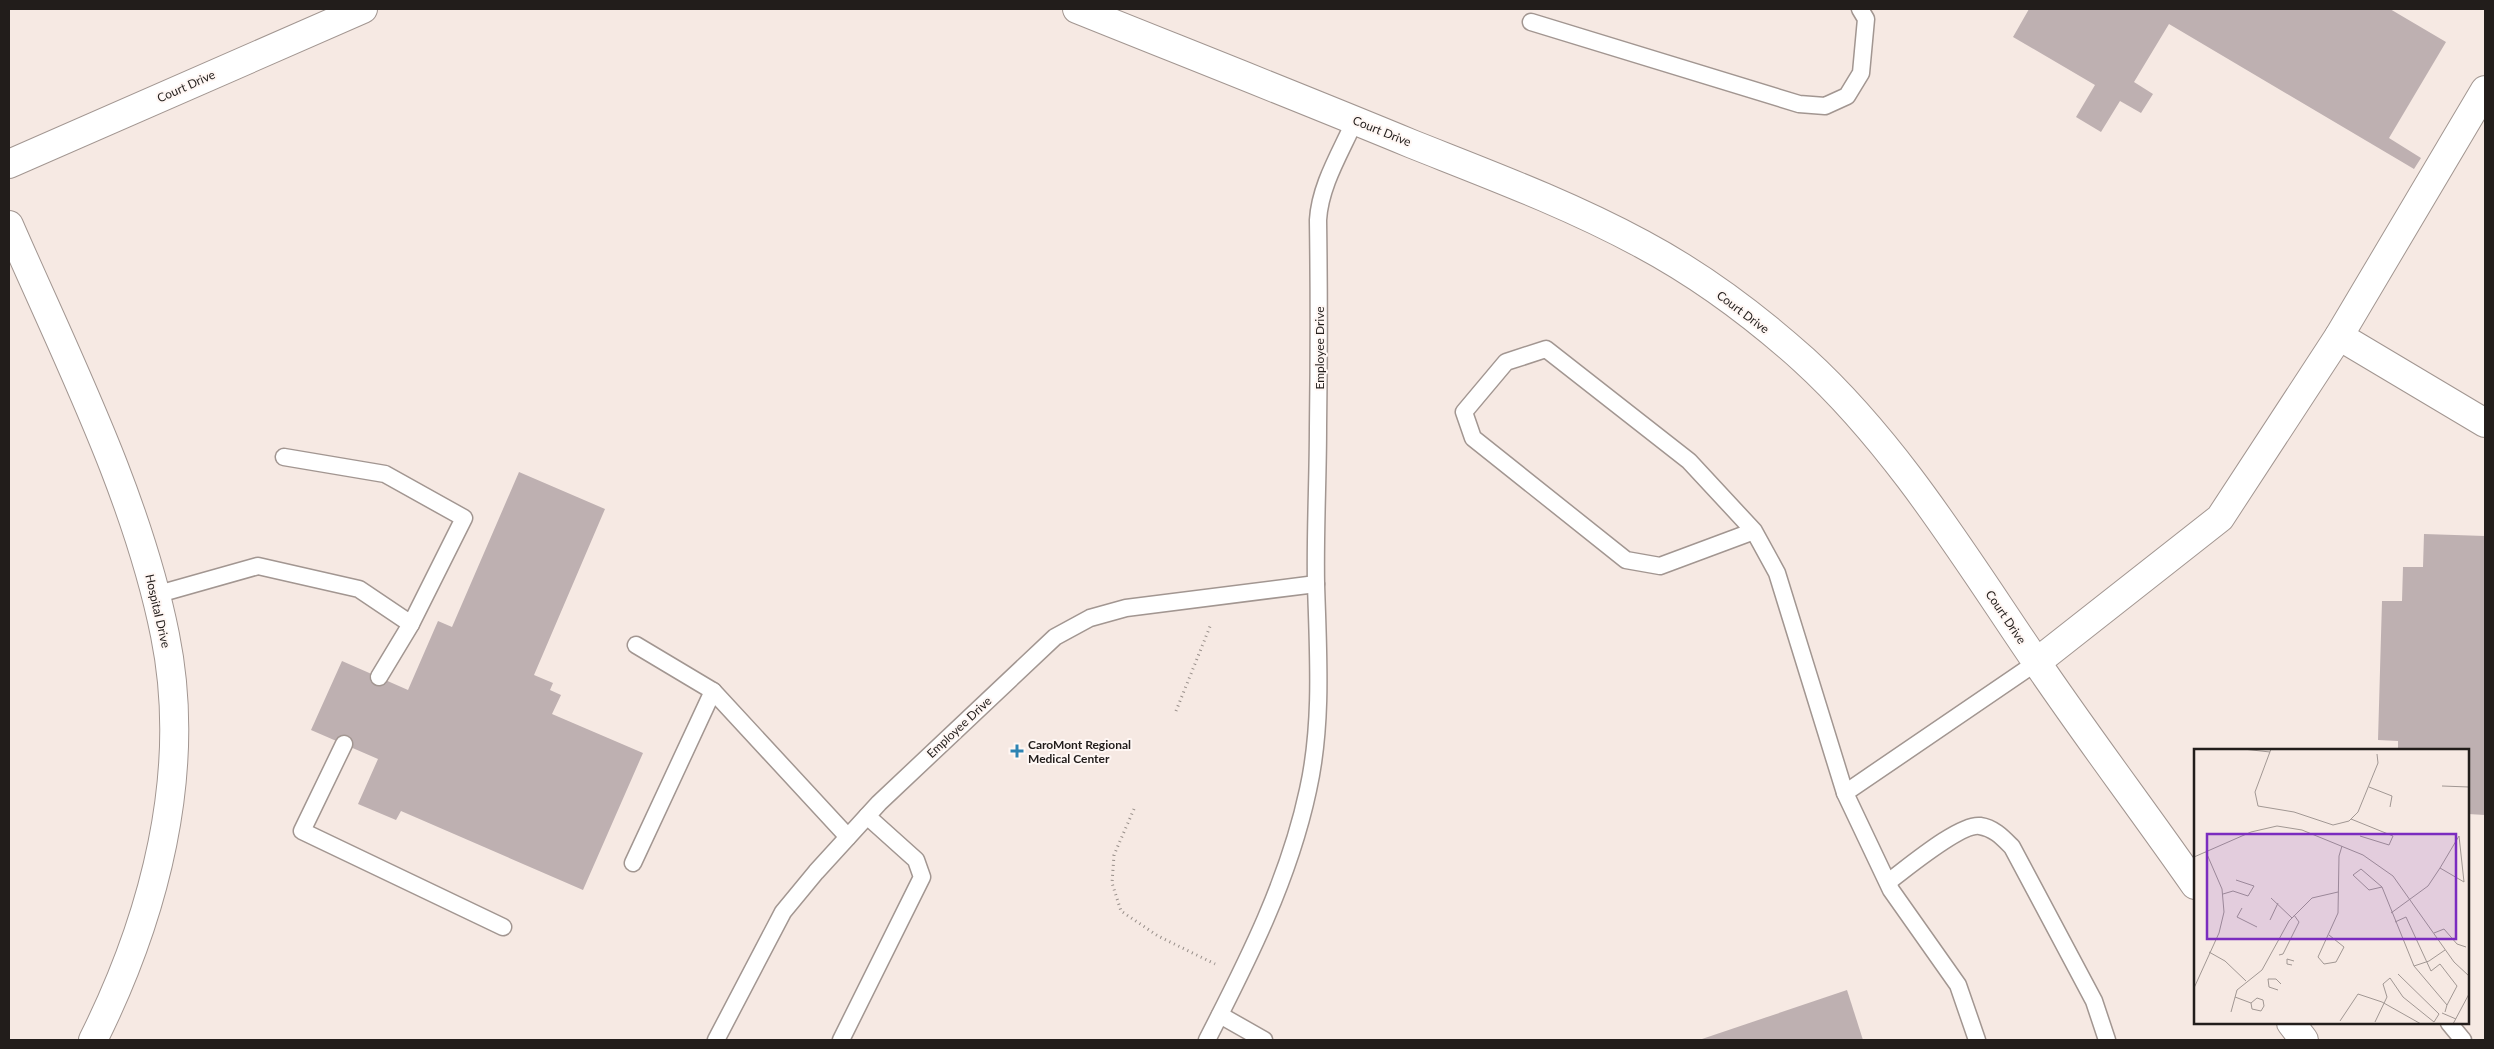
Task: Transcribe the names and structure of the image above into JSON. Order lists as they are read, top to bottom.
{
  "streets": {
    "street": ["Court Drive", "Hospital Drive"],
    "lane": ["Employee Drive"]
  },
  "crossings": [
    ["Court Drive", "Employee Drive"]
  ],
  "places": {
    "health": ["CaroMont Regional Medical Center"]
  }
}
